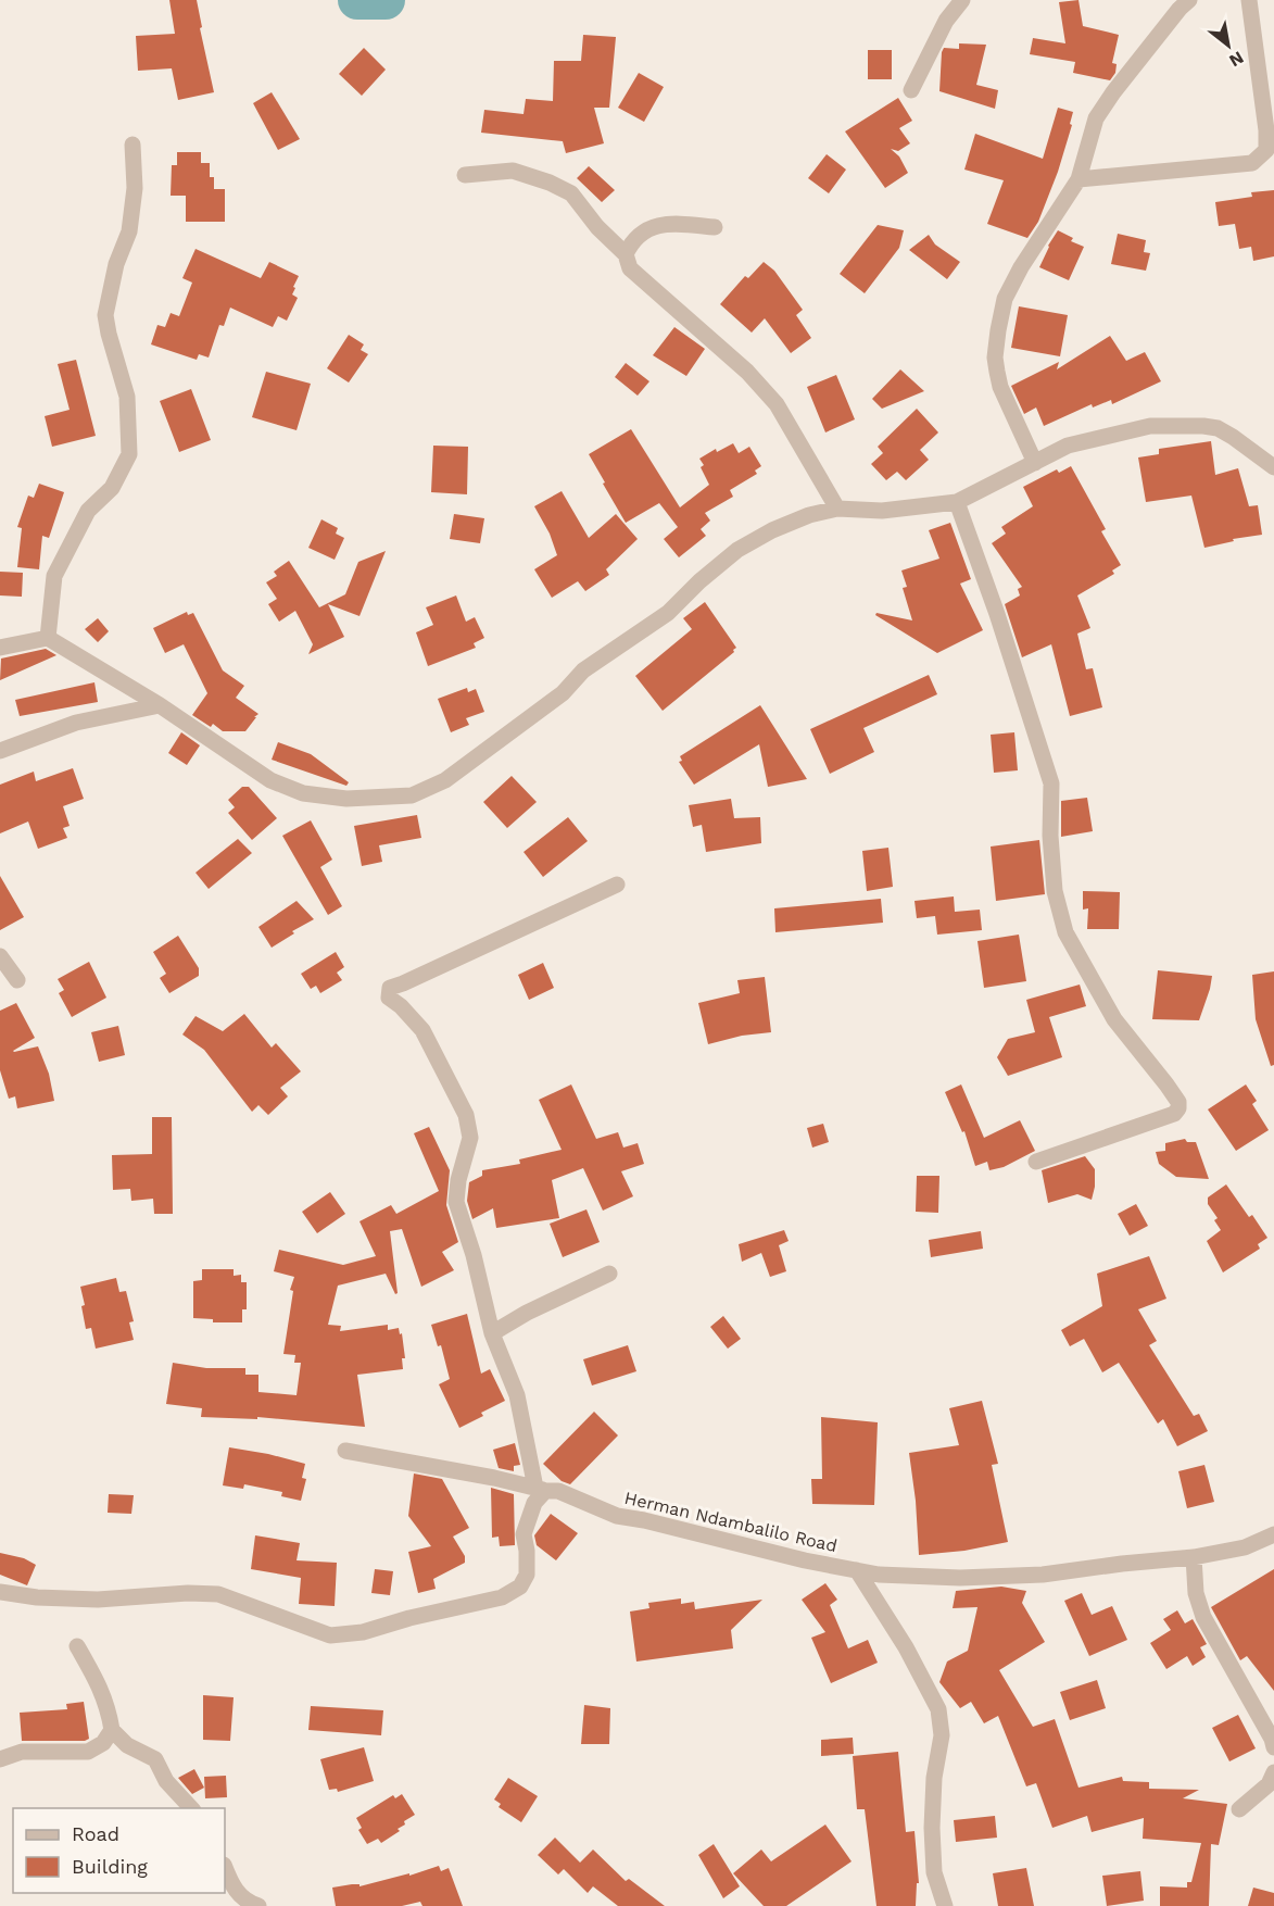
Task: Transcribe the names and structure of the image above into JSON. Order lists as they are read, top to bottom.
{
  "streets": {
    "street": ["Herman Ndambalilo Road"]
  },
  "legend": ["Road", "Building"],
  "north": "bottom right"
}
